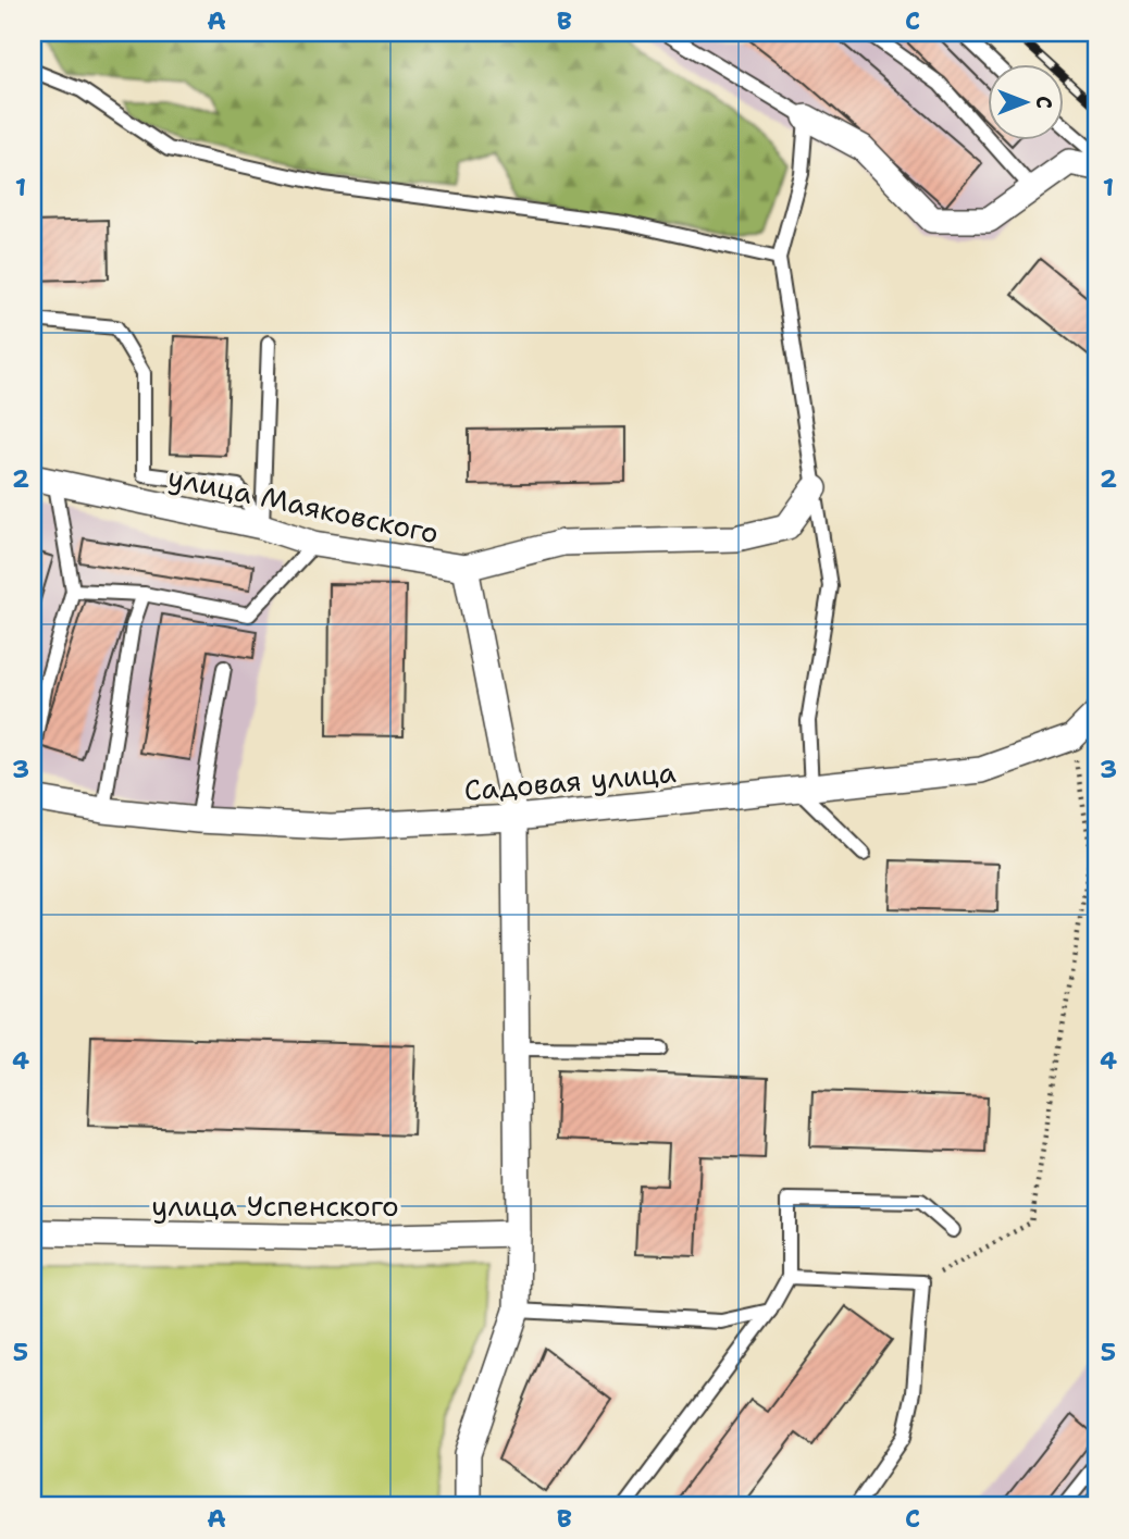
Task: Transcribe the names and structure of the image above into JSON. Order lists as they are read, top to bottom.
{
  "streets": {
    "street": ["улица Маяковского", "Садовая улица", "улица Успенского"]
  },
  "north": "right",
  "grid": {
    "columns": ["A", "B", "C"],
    "rows": [
      "1",
      "2",
      "3",
      "4",
      "5"
    ]
  }
}
